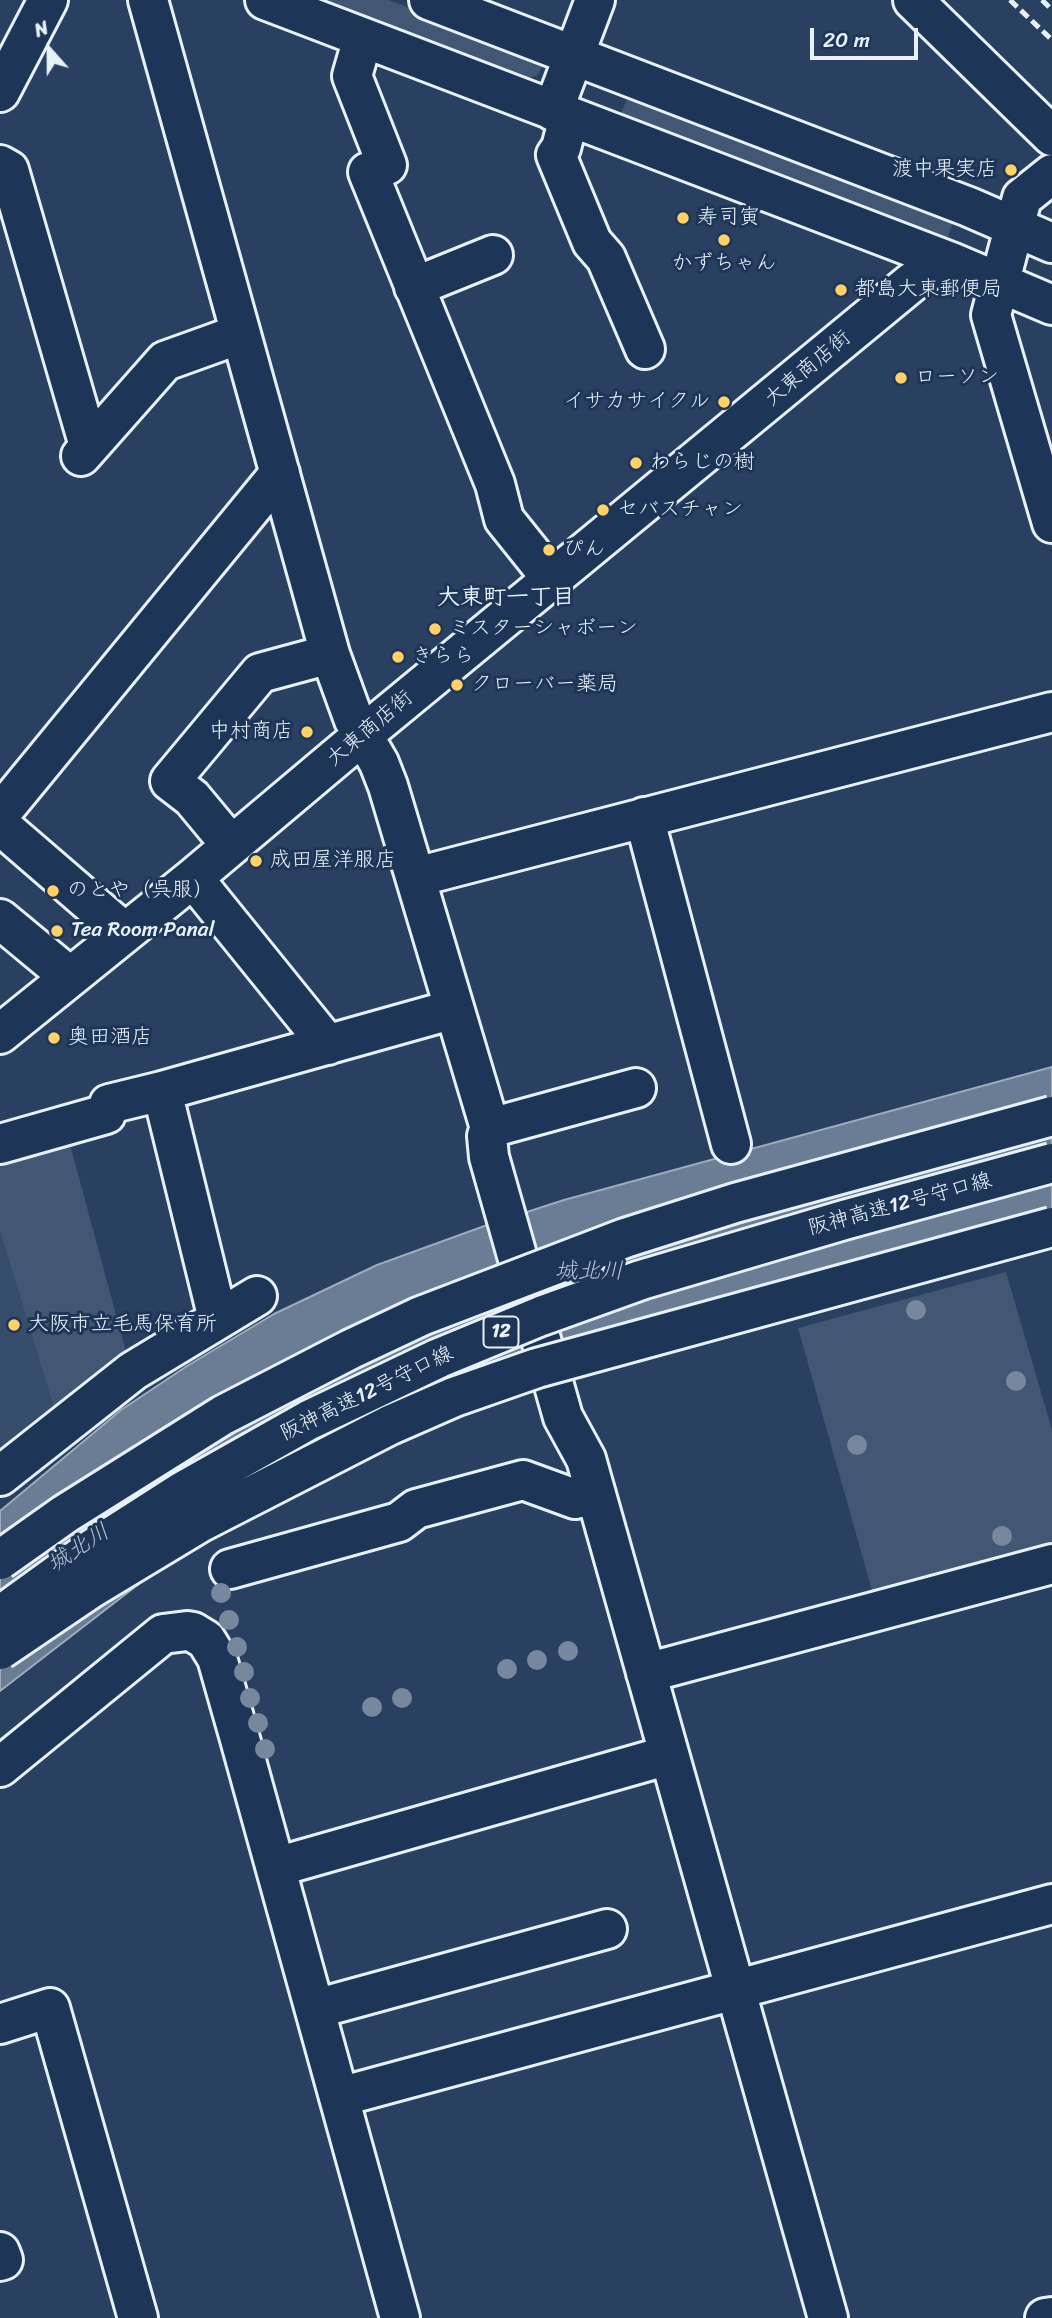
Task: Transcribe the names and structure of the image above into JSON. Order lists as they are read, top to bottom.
{
  "streets": {
    "main road": ["大東商店街", "阪神高速12号守口線", "12"]
  },
  "districts": ["大東町一丁目"],
  "water": ["城北川"],
  "places": [
    "渡中果実店",
    "寿司寅",
    "かずちゃん",
    "都島大東郵便局",
    "ローソン",
    "イサカサイクル",
    "わらじの樹",
    "セバスチャン",
    "ぴん",
    "ミスターシャボーン",
    "きらら",
    "クローバー薬局",
    "中村商店",
    "成田屋洋服店",
    "のとや（呉服）",
    "Tea Room Panal",
    "奥田酒店",
    "大阪市立毛馬保育所"
  ],
  "scale_bar": "20 m",
  "north": "top"
}
